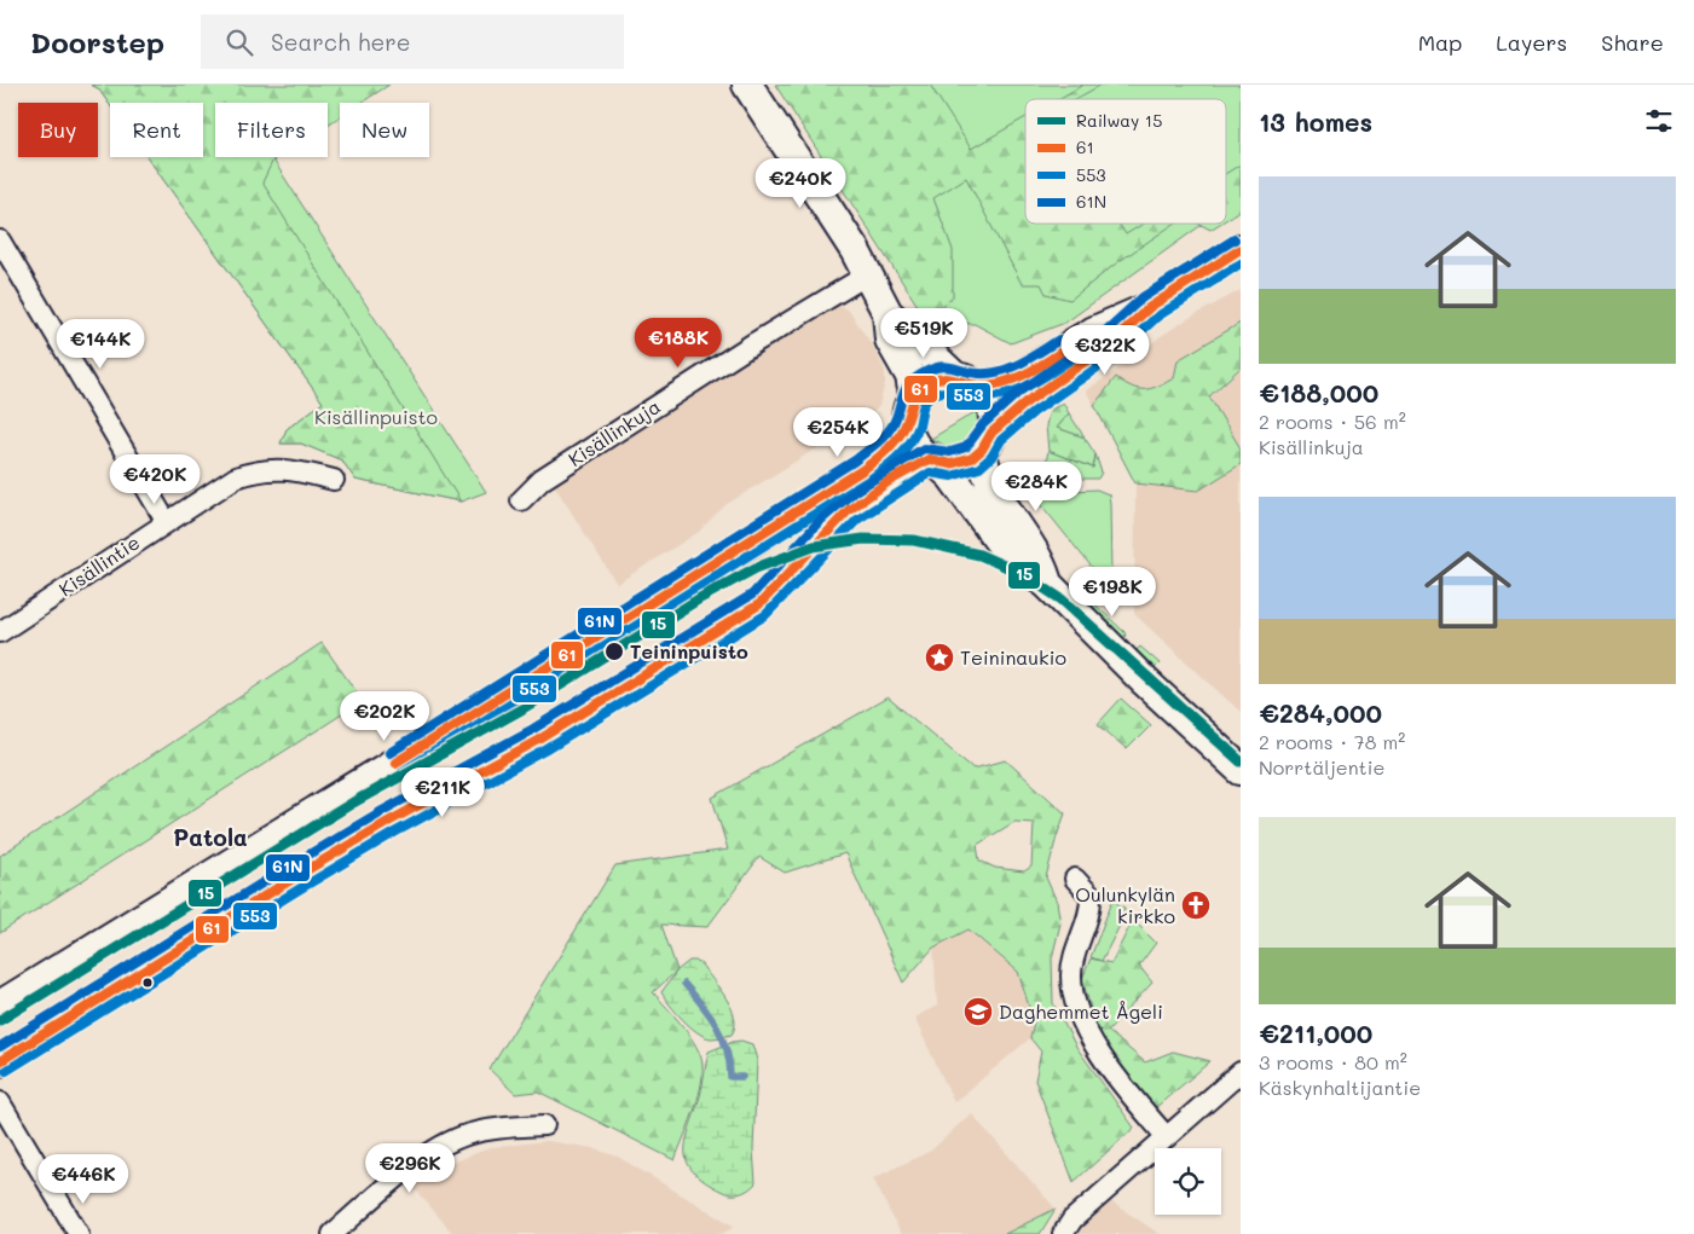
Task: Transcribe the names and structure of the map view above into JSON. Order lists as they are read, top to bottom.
{
  "streets": {
    "street": ["Kisällinkuja", "Kisällintie"]
  },
  "districts": ["Patola"],
  "parks": ["Kisällinpuisto"],
  "places": {
    "other": ["Teininpuisto"],
    "place": ["Teininaukio"],
    "church": ["Oulunkylän kirkko"],
    "school or university": ["Daghemmet Ågeli"]
  },
  "lines": [
    "transit line 61N",
    "transit line 61",
    "transit line 553",
    "rail line 15"
  ],
  "legend": [
    "Railway 15",
    "61",
    "553",
    "61N"
  ],
  "page": {
    "header": "Doorstep",
    "search": "Search here",
    "nav": ["Map", "Layers", "Share"],
    "heading": "13 homes",
    "chip": [
      "Buy",
      "Rent",
      "Filters",
      "New"
    ],
    "list": [
      {
        "name": "€188,000",
        "note": "2 rooms · 56 m² · Kisällinkuja"
      },
      {
        "name": "€284,000",
        "note": "2 rooms · 78 m² · Norrtäljentie"
      },
      {
        "name": "€211,000",
        "note": "3 rooms · 80 m² · Käskynhaltijantie"
      }
    ],
    "price": [
      "€240K",
      "€519K",
      "€188K",
      "€144K",
      "€322K",
      "€254K",
      "€420K",
      "€284K",
      "€198K",
      "€202K",
      "€211K",
      "€296K",
      "€446K"
    ]
  }
}
